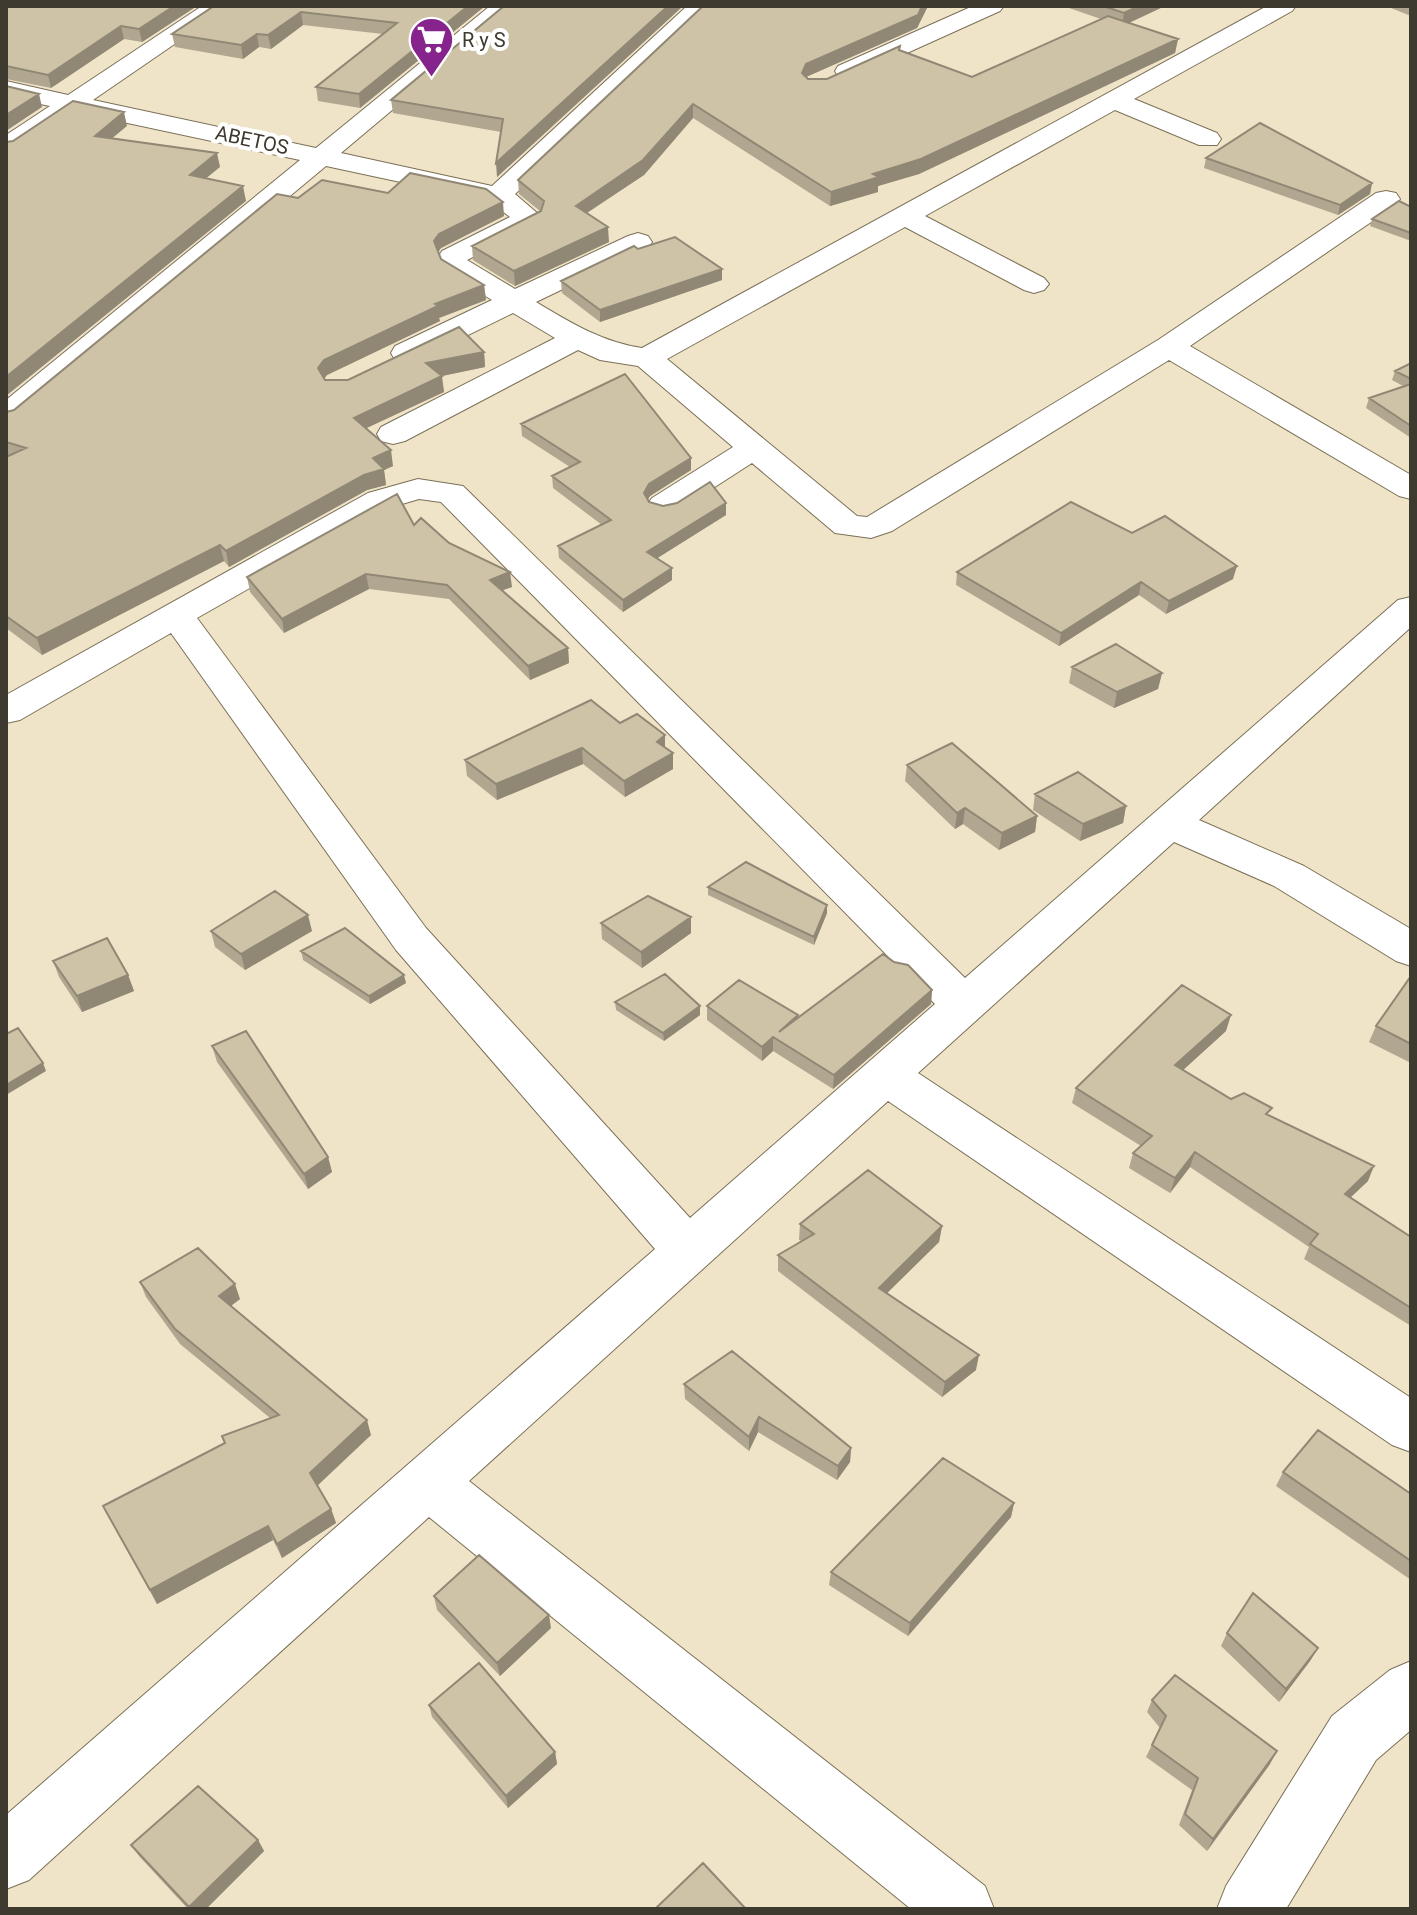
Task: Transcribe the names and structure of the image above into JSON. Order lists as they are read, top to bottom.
{
  "streets": {
    "street": ["ABETOS"]
  },
  "places": {
    "supermarket": ["R y S"]
  }
}
